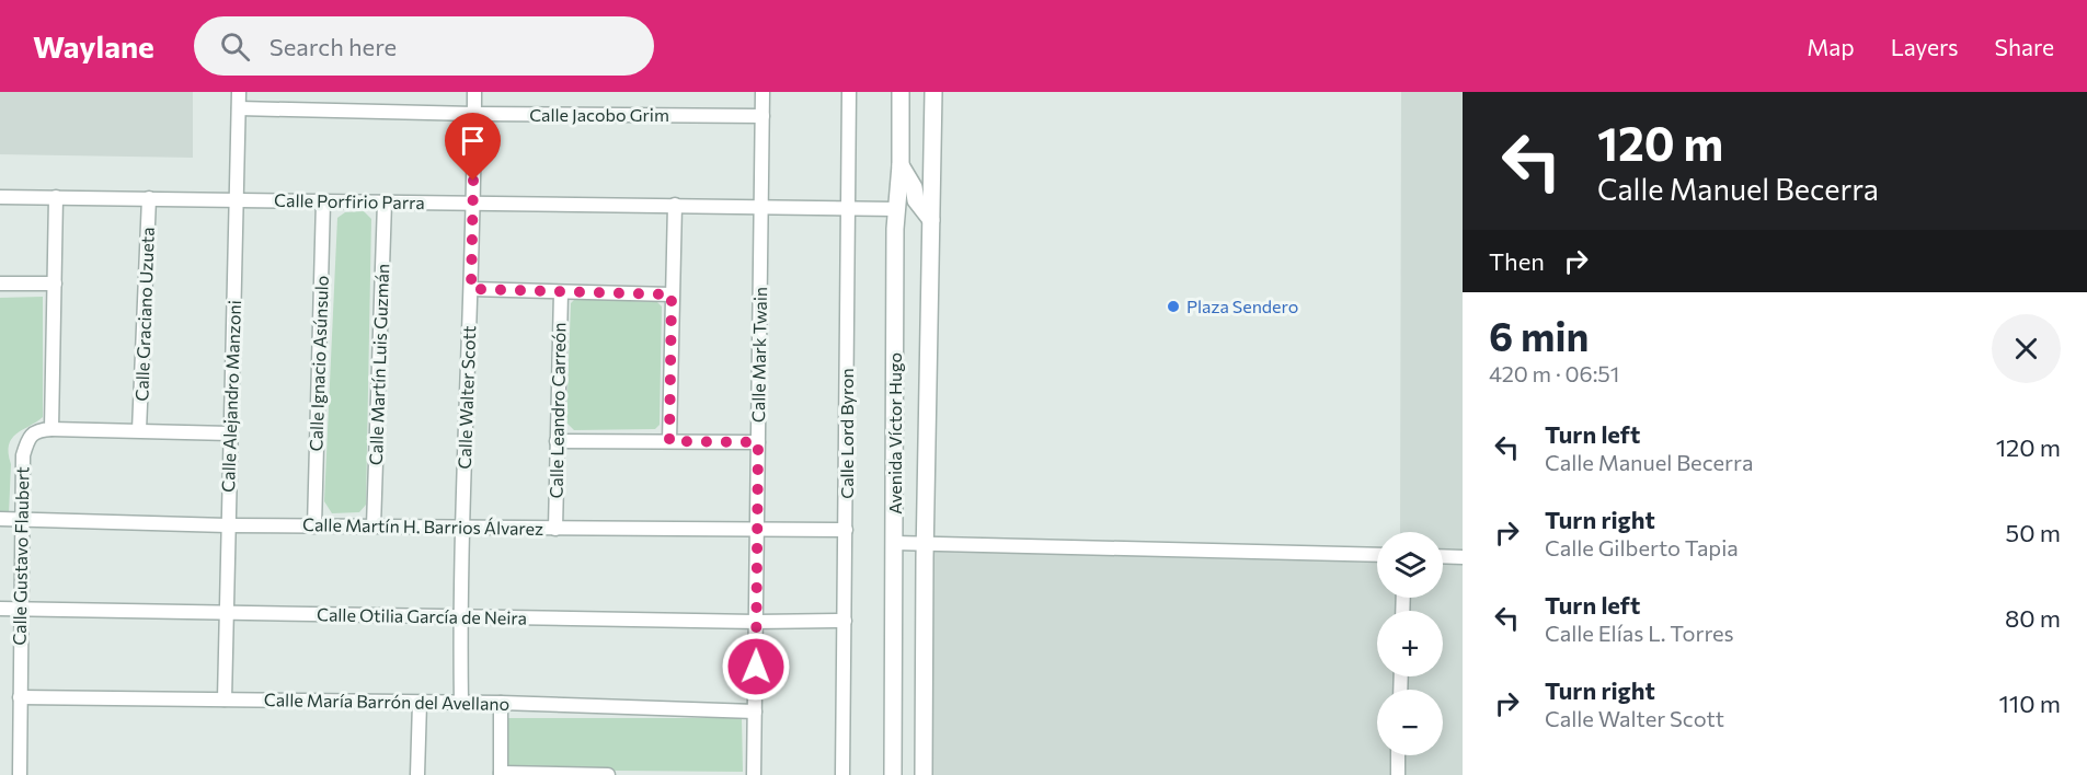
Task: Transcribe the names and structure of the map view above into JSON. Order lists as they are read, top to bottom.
{
  "streets": {
    "street": [
      "Calle Jacobo Grim",
      "Calle Porfirio Parra",
      "Calle Graciano Uzueta",
      "Calle Mark Twain",
      "Calle Ignacio Asúnsulo",
      "Calle Martín Luis Guzmán",
      "Calle Alejandro Manzoni",
      "Calle Walter Scott",
      "Calle Leandro Carreón",
      "Calle Lord Byron",
      "Avenida Víctor Hugo",
      "Calle Martín H. Barrios Álvarez",
      "Calle Gustavo Flaubert",
      "Calle Otilia García de Neira",
      "Calle María Barrón del Avellano"
    ]
  },
  "crossings": [
    ["Calle Jacobo Grim", "Calle Mark Twain"],
    ["Calle Jacobo Grim", "Calle Alejandro Manzoni"],
    ["Calle Jacobo Grim", "Calle Walter Scott"],
    ["Calle Porfirio Parra", "Calle Graciano Uzueta"],
    ["Calle Porfirio Parra", "Calle Mark Twain"],
    ["Calle Porfirio Parra", "Calle Ignacio Asúnsulo"],
    ["Calle Porfirio Parra", "Calle Martín Luis Guzmán"],
    ["Calle Porfirio Parra", "Calle Alejandro Manzoni"],
    ["Calle Porfirio Parra", "Calle Walter Scott"],
    ["Calle Porfirio Parra", "Calle Lord Byron"],
    ["Calle Porfirio Parra", "Avenida Víctor Hugo"],
    ["Calle Mark Twain", "Calle Martín H. Barrios Álvarez"],
    ["Calle Mark Twain", "Calle Otilia García de Neira"],
    ["Calle Mark Twain", "Calle María Barrón del Avellano"],
    ["Calle Ignacio Asúnsulo", "Calle Martín H. Barrios Álvarez"],
    ["Calle Martín Luis Guzmán", "Calle Martín H. Barrios Álvarez"],
    ["Calle Alejandro Manzoni", "Calle Martín H. Barrios Álvarez"],
    ["Calle Alejandro Manzoni", "Calle Otilia García de Neira"],
    ["Calle Alejandro Manzoni", "Calle María Barrón del Avellano"],
    ["Calle Walter Scott", "Calle Martín H. Barrios Álvarez"],
    ["Calle Walter Scott", "Calle Otilia García de Neira"],
    ["Calle Walter Scott", "Calle María Barrón del Avellano"],
    ["Calle Leandro Carreón", "Calle Martín H. Barrios Álvarez"],
    ["Calle Lord Byron", "Calle Martín H. Barrios Álvarez"],
    ["Calle Lord Byron", "Calle Otilia García de Neira"],
    ["Calle Martín H. Barrios Álvarez", "Calle Gustavo Flaubert"],
    ["Calle Gustavo Flaubert", "Calle Otilia García de Neira"],
    ["Calle Gustavo Flaubert", "Calle María Barrón del Avellano"]
  ],
  "places": ["Plaza Sendero"],
  "page": {
    "header": "Waylane",
    "search": "Search here",
    "nav": ["Map", "Layers", "Share"],
    "turn": ["120 m", "Calle Manuel Becerra"],
    "then": "Then",
    "heading": ["6 min", "420 m · 06:51"],
    "list": [
      {
        "name": "Turn left",
        "note": "Calle Manuel Becerra",
        "value": "120 m"
      },
      {
        "name": "Turn right",
        "note": "Calle Gilberto Tapia",
        "value": "50 m"
      },
      {
        "name": "Turn left",
        "note": "Calle Elías L. Torres",
        "value": "80 m"
      },
      {
        "name": "Turn right",
        "note": "Calle Walter Scott",
        "value": "110 m"
      }
    ],
    "map_buttons": ["+", "−"]
  }
}
